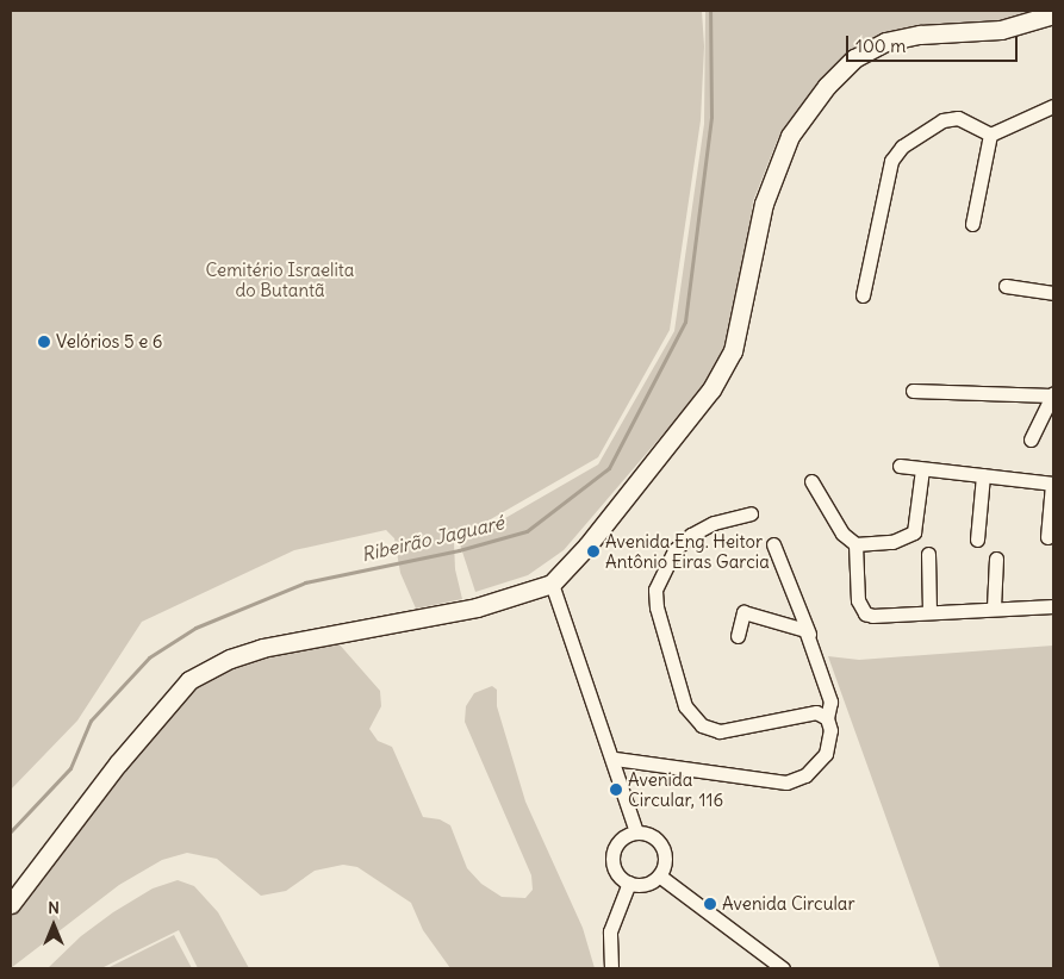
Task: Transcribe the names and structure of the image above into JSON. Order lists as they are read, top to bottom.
{
  "water": ["Ribeirão Jaguaré"],
  "parks": ["Cemitério Israelita do Butantã"],
  "places": [
    "Velórios 5 e 6",
    "Avenida Eng. Heitor Antônio Eiras Garcia",
    "Avenida Circular, 116",
    "Avenida Circular"
  ],
  "scale_bar": "100 m",
  "north": "top"
}
